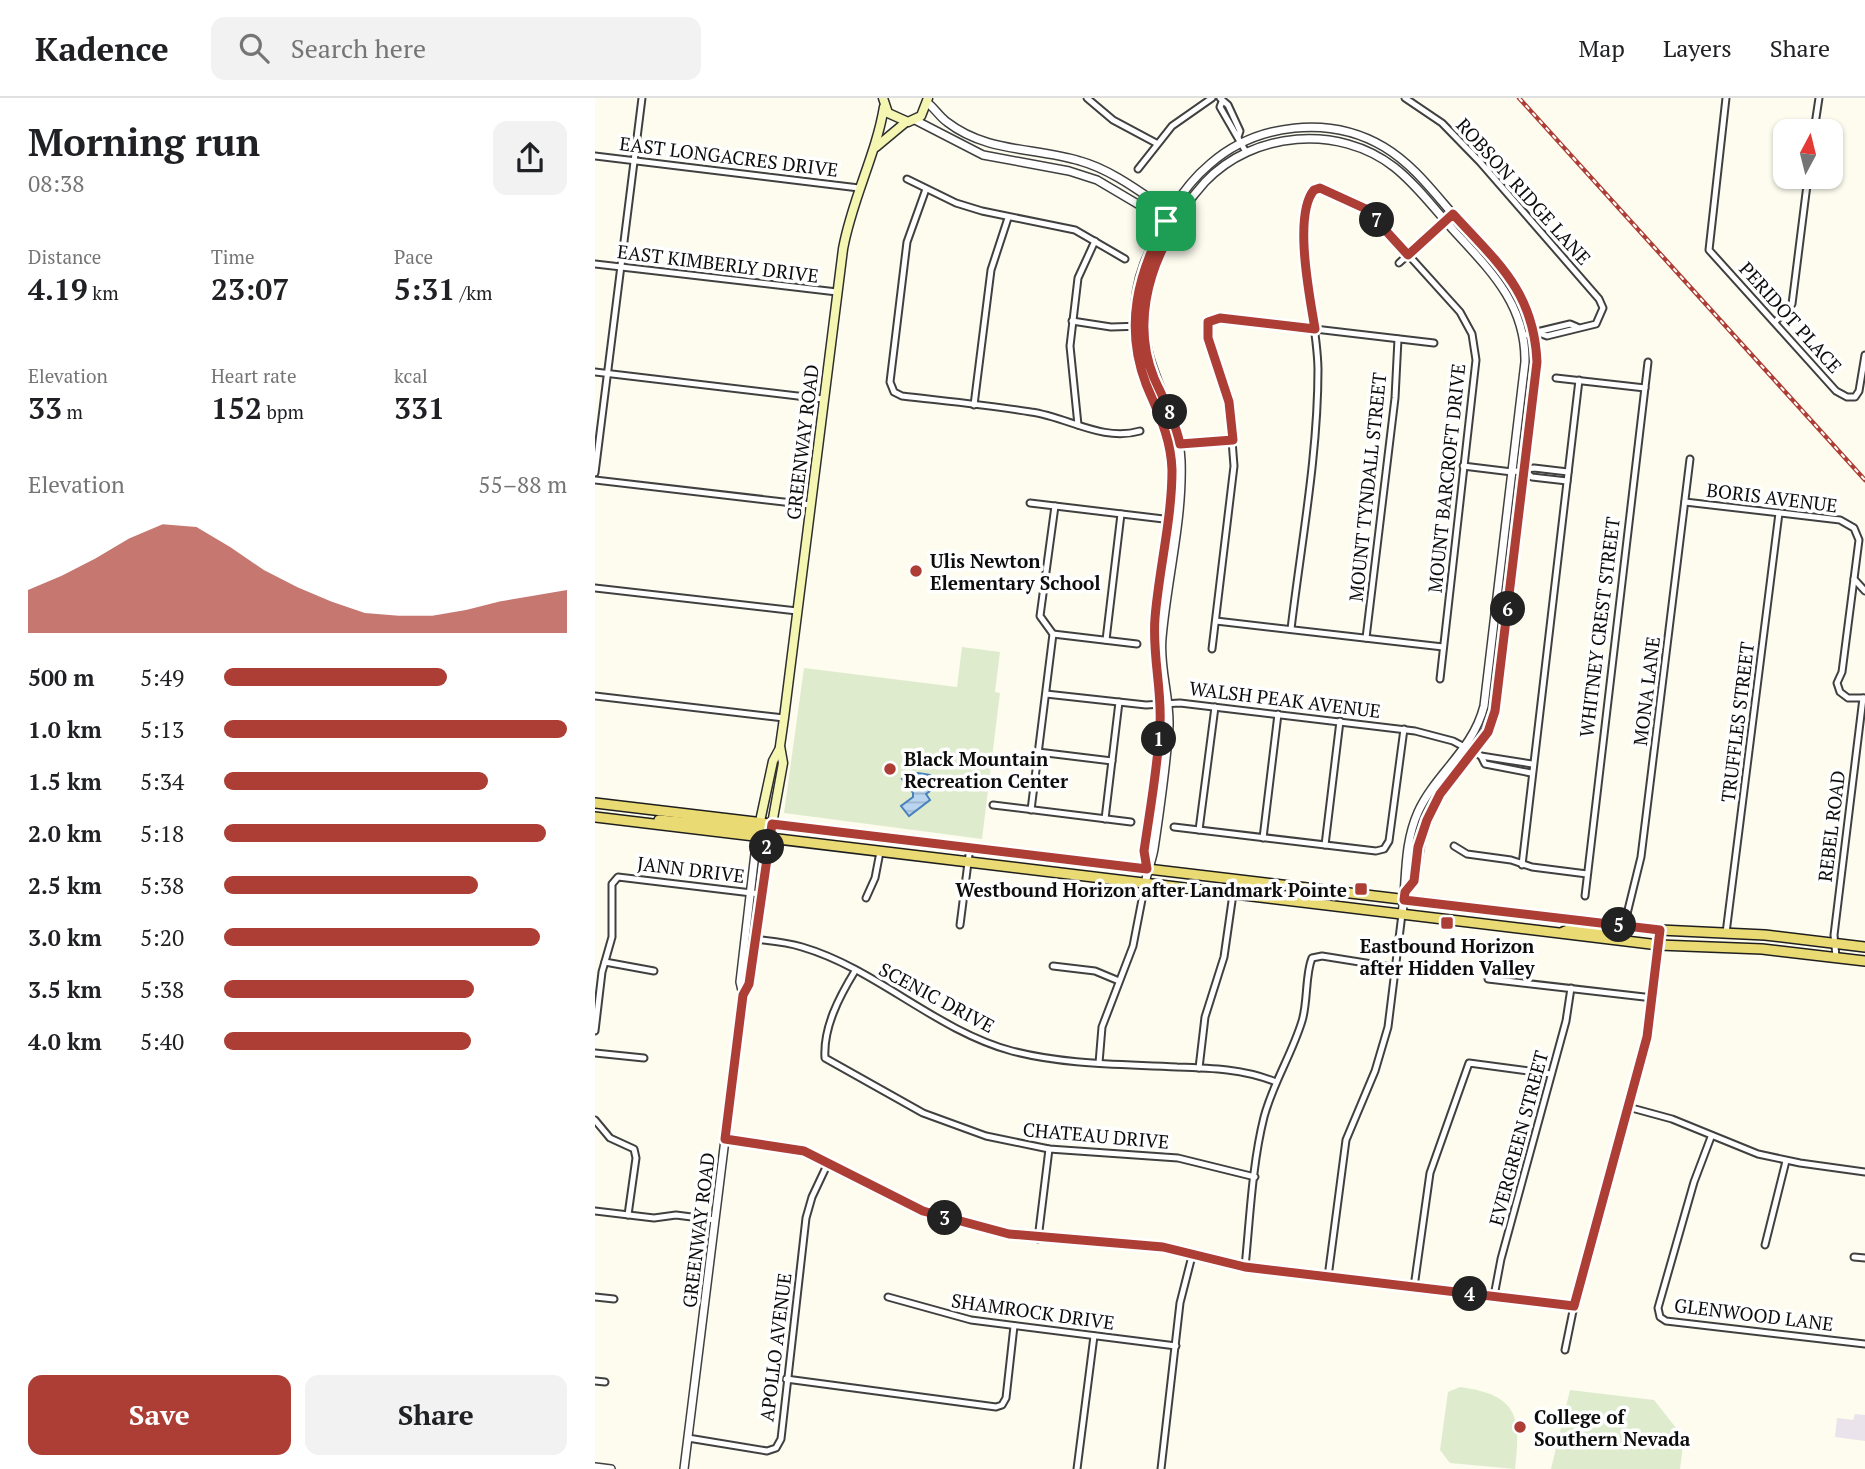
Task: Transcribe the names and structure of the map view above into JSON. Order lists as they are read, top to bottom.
{
  "streets": {
    "main road": ["GREENWAY ROAD"],
    "street": [
      "EAST LONGACRES DRIVE",
      "ROBSON RIDGE LANE",
      "EAST KIMBERLY DRIVE",
      "PERIDOT PLACE",
      "MOUNT BARCROFT DRIVE",
      "MOUNT TYNDALL STREET",
      "BORIS AVENUE",
      "WHITNEY CREST STREET",
      "MONA LANE",
      "WALSH PEAK AVENUE",
      "TRUFFLES STREET",
      "REBEL ROAD",
      "JANN DRIVE",
      "SCENIC DRIVE",
      "CHATEAU DRIVE",
      "EVERGREEN STREET",
      "SHAMROCK DRIVE",
      "GLENWOOD LANE",
      "APOLLO AVENUE"
    ]
  },
  "crossings": [
    ["EAST LONGACRES DRIVE", "GREENWAY ROAD"],
    ["EAST KIMBERLY DRIVE", "GREENWAY ROAD"],
    ["GREENWAY ROAD", "JANN DRIVE"],
    ["GREENWAY ROAD", "SCENIC DRIVE"],
    ["GREENWAY ROAD", "APOLLO AVENUE"],
    ["BORIS AVENUE", "MONA LANE"],
    ["BORIS AVENUE", "TRUFFLES STREET"],
    ["SCENIC DRIVE", "CHATEAU DRIVE"]
  ],
  "places": {
    "other": ["Ulis Newton Elementary School", "Black Mountain Recreation Center", "College of Southern Nevada"],
    "transit": ["Westbound Horizon after Landmark Pointe", "Eastbound Horizon after Hidden Valley"]
  },
  "north": "top",
  "page": {
    "header": "Kadence",
    "search": "Search here",
    "nav": ["Map", "Layers", "Share"],
    "heading": ["Morning run", "08:38"],
    "pins": [
      "7",
      "8",
      "6",
      "1",
      "2",
      "5",
      "3",
      "4"
    ],
    "stats": [
      ["Distance", "4.19 km"],
      ["Time", "23:07"],
      ["Pace", "5:31 /km"],
      ["Elevation", "33 m"],
      ["Heart rate", "152 bpm"],
      ["kcal", "331"]
    ],
    "chart": ["Elevation", "55–88 m"],
    "list": [
      {
        "name": "500 m",
        "note": "5:49"
      },
      {
        "name": "1.0 km",
        "note": "5:13"
      },
      {
        "name": "1.5 km",
        "note": "5:34"
      },
      {
        "name": "2.0 km",
        "note": "5:18"
      },
      {
        "name": "2.5 km",
        "note": "5:38"
      },
      {
        "name": "3.0 km",
        "note": "5:20"
      },
      {
        "name": "3.5 km",
        "note": "5:38"
      },
      {
        "name": "4.0 km",
        "note": "5:40"
      }
    ],
    "buttons": ["Save", "Share"]
  }
}
